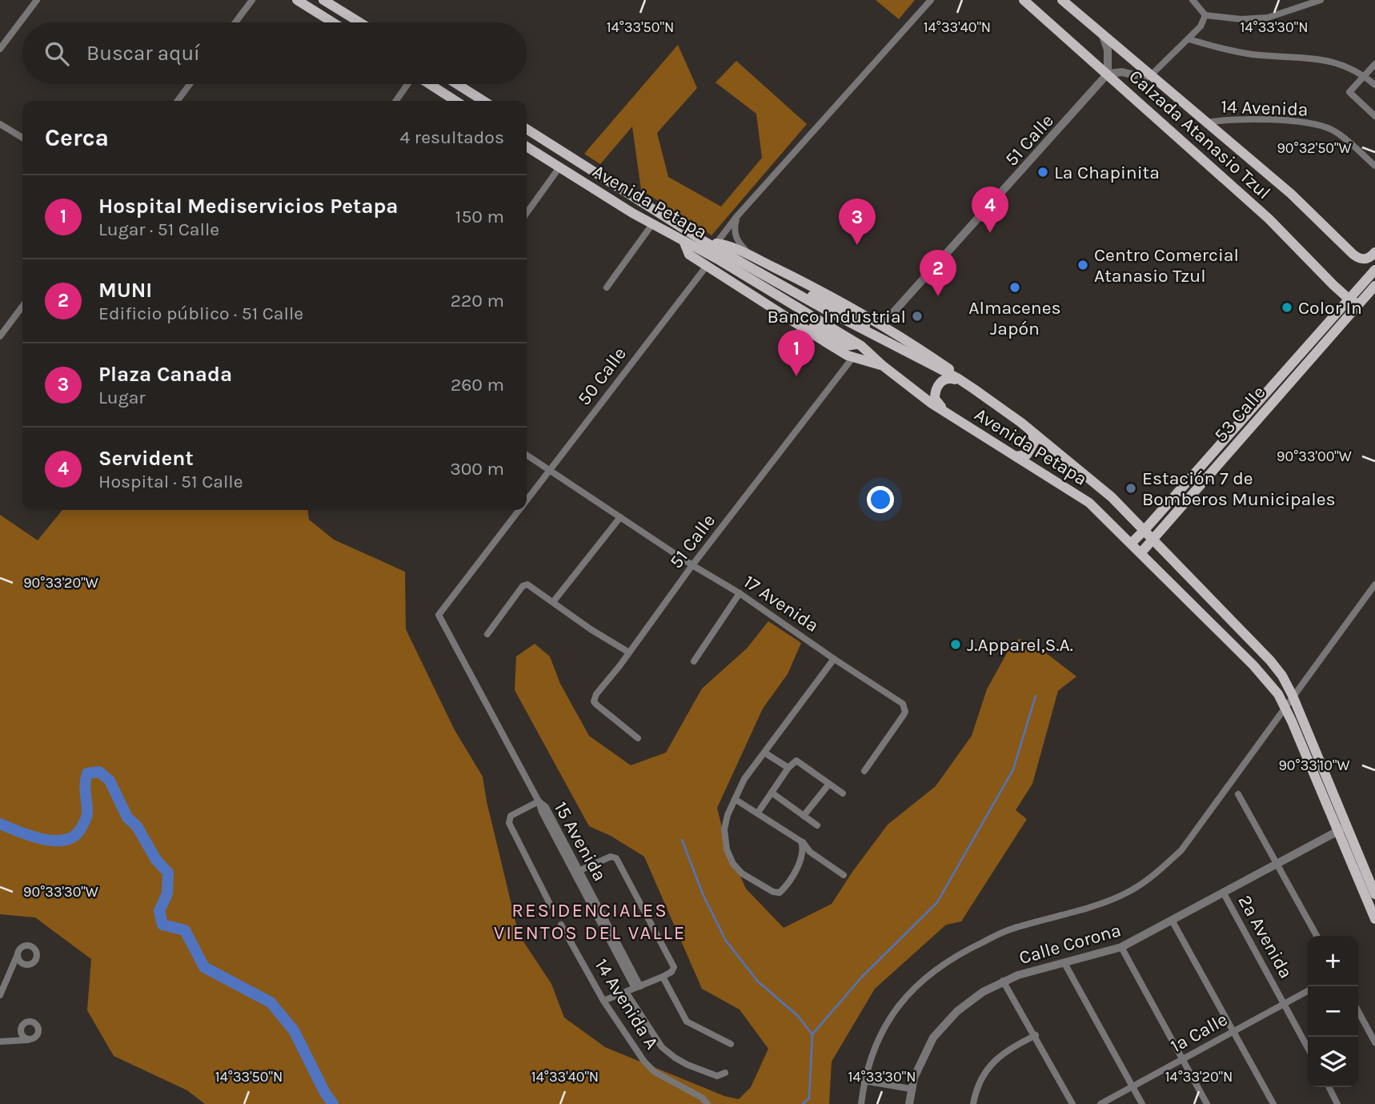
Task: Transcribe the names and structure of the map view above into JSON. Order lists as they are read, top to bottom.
{
  "streets": {
    "main road": ["Calzada Atanasio Tzul", "Avenida Petapa", "53 Calle"],
    "street": [
      "14 Avenida",
      "51 Calle",
      "50 Calle",
      "17 Avenida",
      "15 Avenida",
      "2a Avenida",
      "Calle Corona",
      "14 Avenida A",
      "1a Calle"
    ]
  },
  "crossings": [
    ["14 Avenida", "Calzada Atanasio Tzul"],
    ["Calzada Atanasio Tzul", "51 Calle"],
    ["Calzada Atanasio Tzul", "53 Calle"],
    ["51 Calle", "17 Avenida"],
    ["Avenida Petapa", "53 Calle"],
    ["Avenida Petapa", "Calle Corona"],
    ["50 Calle", "17 Avenida"],
    ["50 Calle", "15 Avenida"],
    ["2a Avenida", "Calle Corona"],
    ["2a Avenida", "1a Calle"]
  ],
  "districts": ["RESIDENCIALES VIENTOS DEL VALLE"],
  "places": [
    "La Chapinita",
    "Centro Comercial Atanasio Tzul",
    "Almacenes Japón",
    "Color In",
    "Banco Industrial",
    "Estación 7 de Bomberos Municipales",
    "J.Apparel,S.A."
  ],
  "page": {
    "search": "Buscar aquí",
    "heading": ["Cerca", "4 resultados"],
    "list": [
      {
        "mark": "1",
        "name": "Hospital Mediservicios Petapa",
        "note": "Lugar · 51 Calle",
        "value": "150 m"
      },
      {
        "mark": "2",
        "name": "MUNI",
        "note": "Edificio público · 51 Calle",
        "value": "220 m"
      },
      {
        "mark": "3",
        "name": "Plaza Canada",
        "note": "Lugar",
        "value": "260 m"
      },
      {
        "mark": "4",
        "name": "Servident",
        "note": "Hospital · 51 Calle",
        "value": "300 m"
      }
    ],
    "pins": [
      "4",
      "3",
      "2",
      "1"
    ],
    "map_buttons": ["+", "−"]
  },
  "coordinates": [
    "14°33'50\"N",
    "14°33'40\"N",
    "14°33'30\"N",
    "90°32'50\"W",
    "90°33'00\"W",
    "90°33'20\"W",
    "90°33'10\"W",
    "90°33'30\"W",
    "14°33'20\"N"
  ]
}
